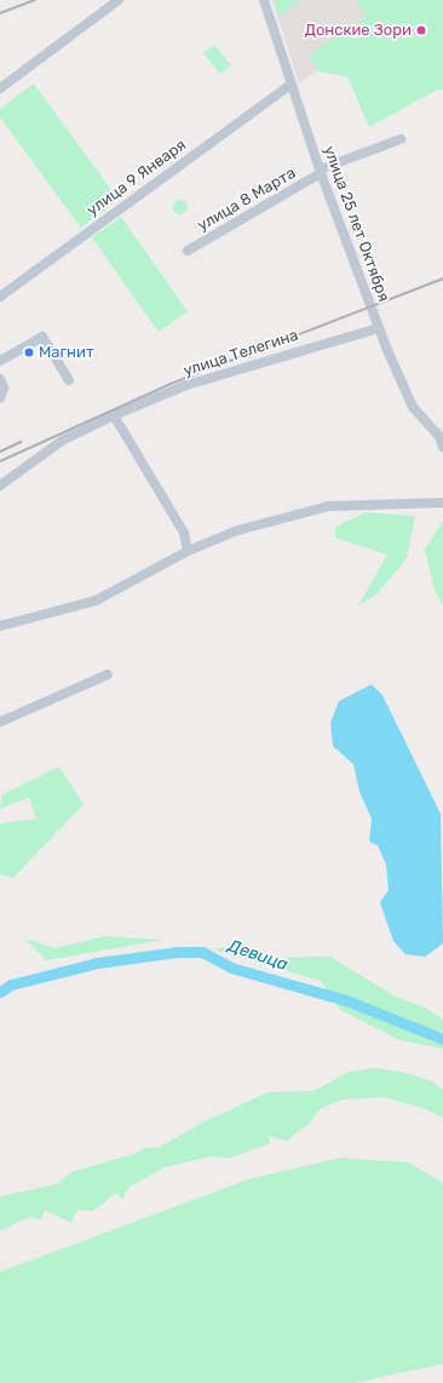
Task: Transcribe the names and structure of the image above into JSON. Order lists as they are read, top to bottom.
{
  "streets": {
    "street": [
      "улица 9 Января",
      "улица 8 Марта",
      "улица 25 лет Октября",
      "улица Телегина"
    ]
  },
  "crossings": [
    ["улица 9 Января", "улица 25 лет Октября"],
    ["улица 8 Марта", "улица 25 лет Октября"],
    ["улица 25 лет Октября", "улица Телегина"]
  ],
  "water": ["Девица"],
  "places": ["Донские Зори", "Магнит"]
}
